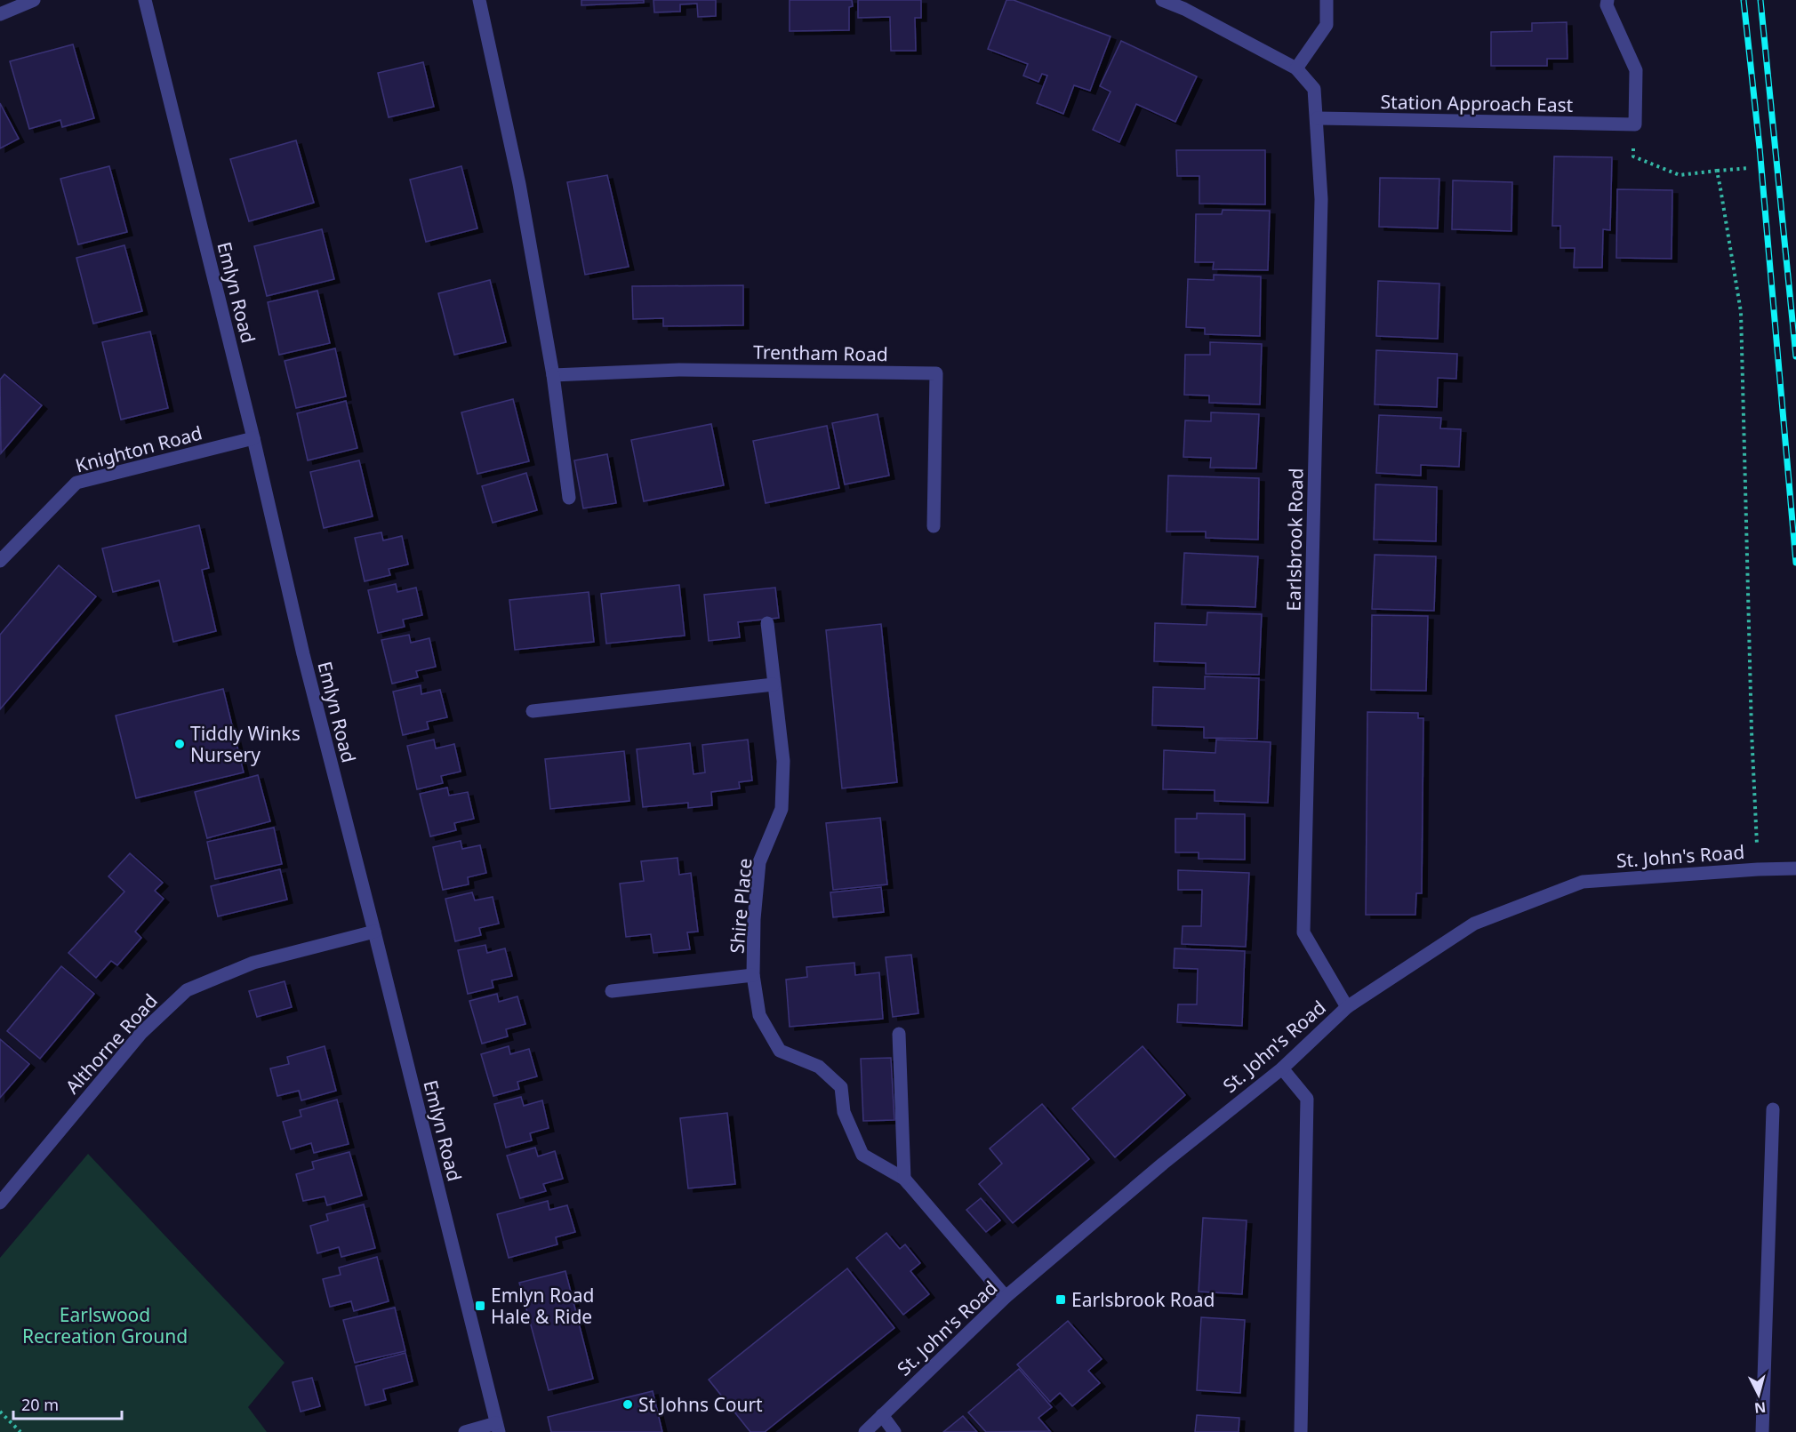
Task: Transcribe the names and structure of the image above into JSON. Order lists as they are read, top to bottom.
{
  "streets": {
    "street": [
      "Station Approach East",
      "Emlyn Road",
      "Trentham Road",
      "Knighton Road",
      "Earlsbrook Road",
      "St. John's Road",
      "Shire Place",
      "Althorne Road"
    ]
  },
  "crossings": [
    ["Station Approach East", "Earlsbrook Road"],
    ["Emlyn Road", "Knighton Road"],
    ["Emlyn Road", "Althorne Road"],
    ["Earlsbrook Road", "St. John's Road"],
    ["St. John's Road", "Shire Place"]
  ],
  "parks": ["Earlswood Recreation Ground"],
  "places": {
    "other": ["Tiddly Winks Nursery", "St Johns Court"],
    "transit": ["Earlsbrook Road", "Emlyn Road Hale & Ride"]
  },
  "scale_bar": "20 m",
  "north": "bottom"
}
